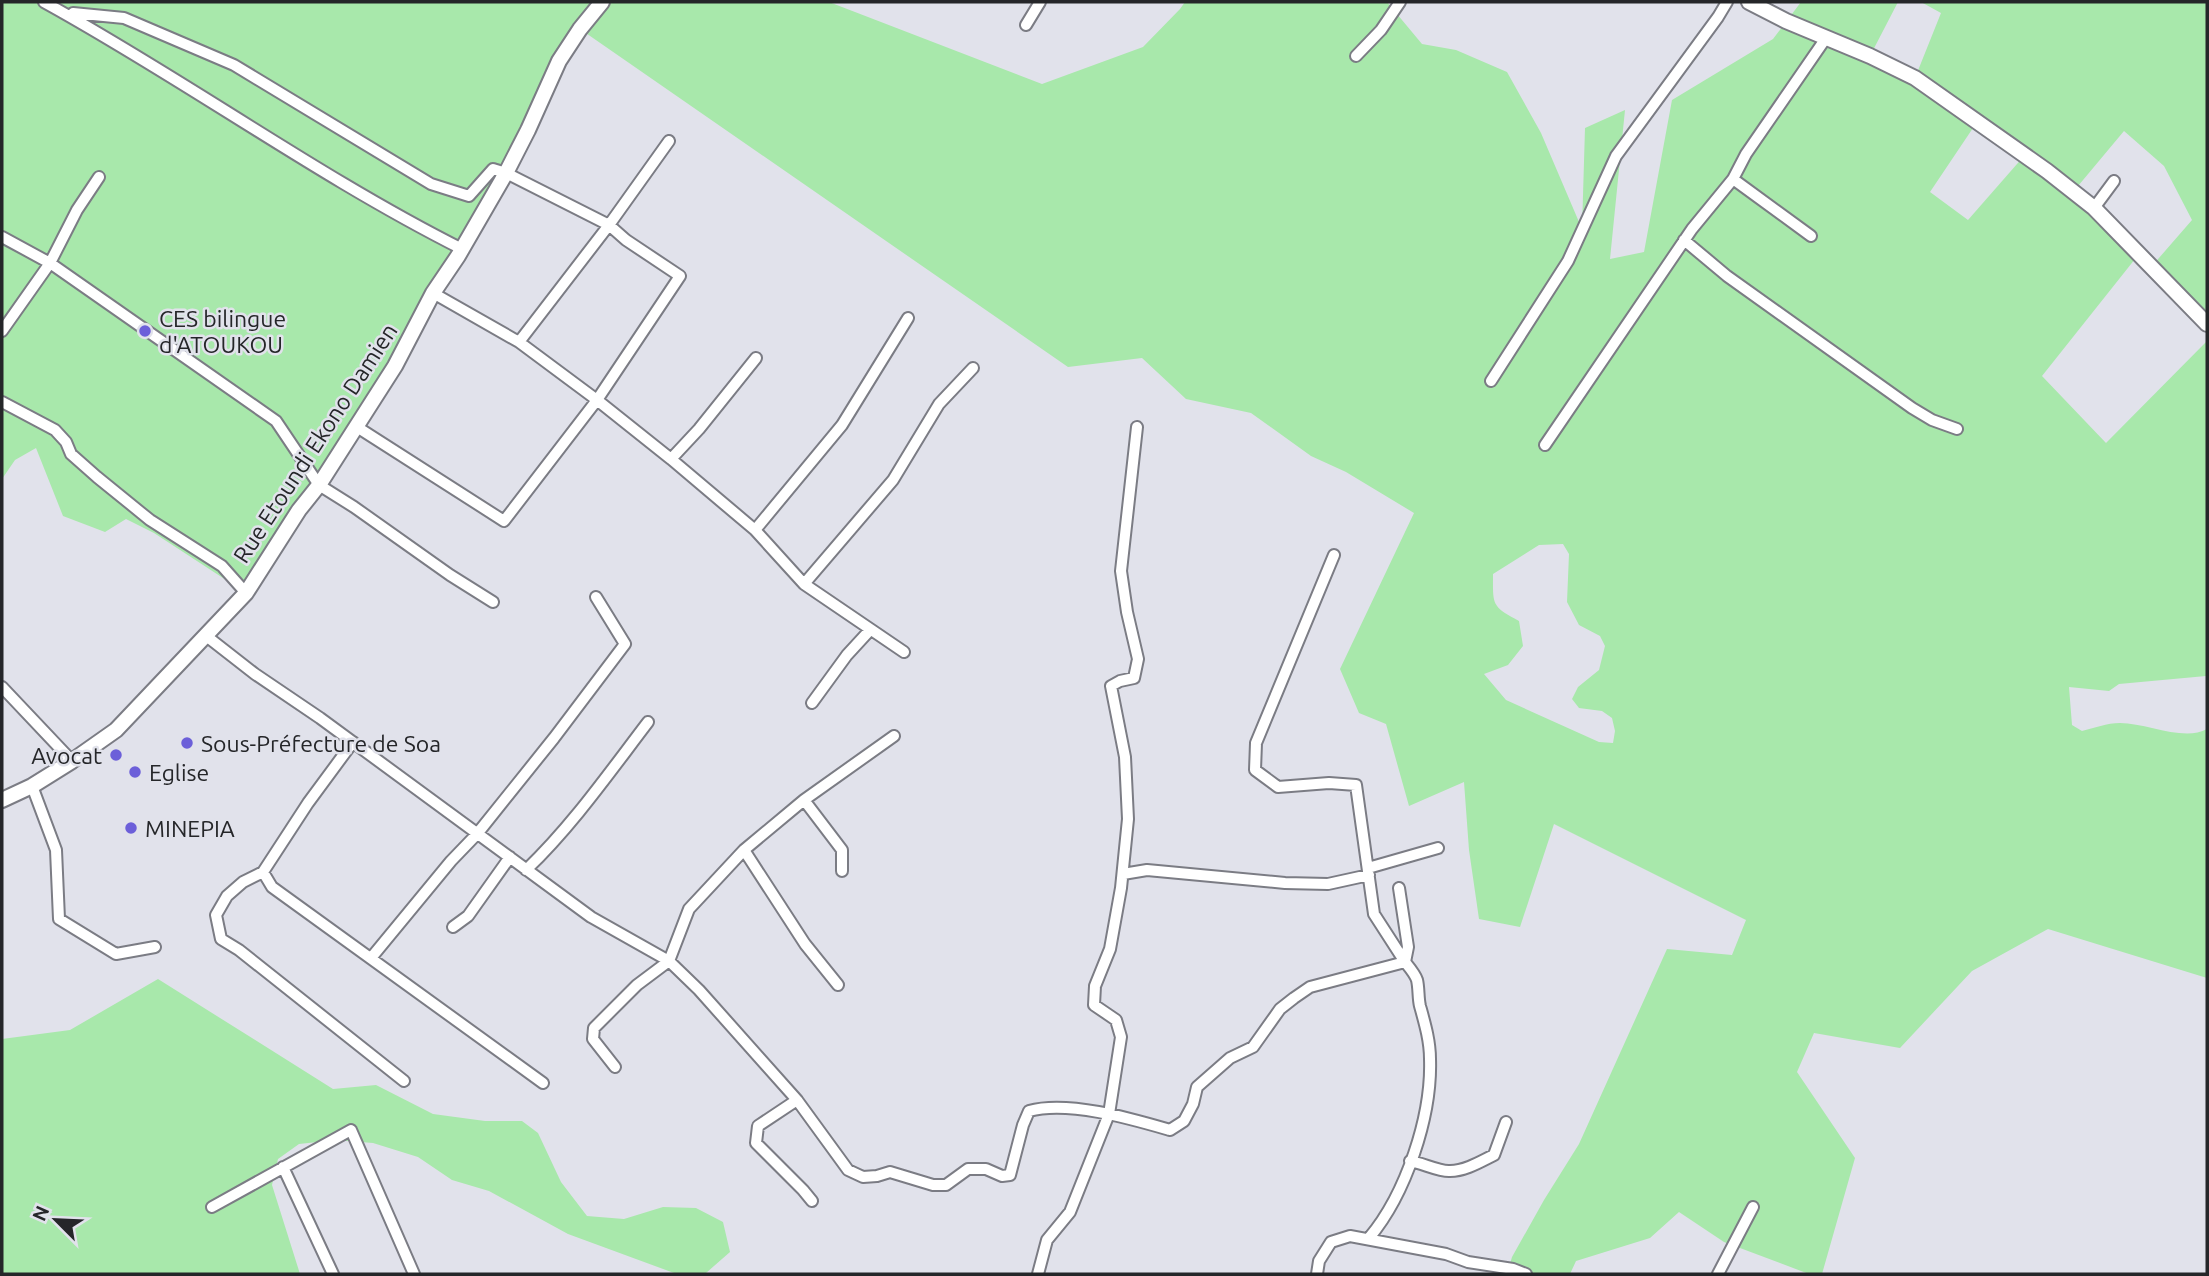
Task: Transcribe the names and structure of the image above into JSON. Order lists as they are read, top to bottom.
{
  "streets": {
    "street": ["Rue Etoundi Ekono Damien"]
  },
  "places": [
    "CES bilingue d'ATOUKOU",
    "Sous-Préfecture de Soa",
    "Avocat",
    "Eglise",
    "MINEPIA"
  ],
  "north": "top left"
}
